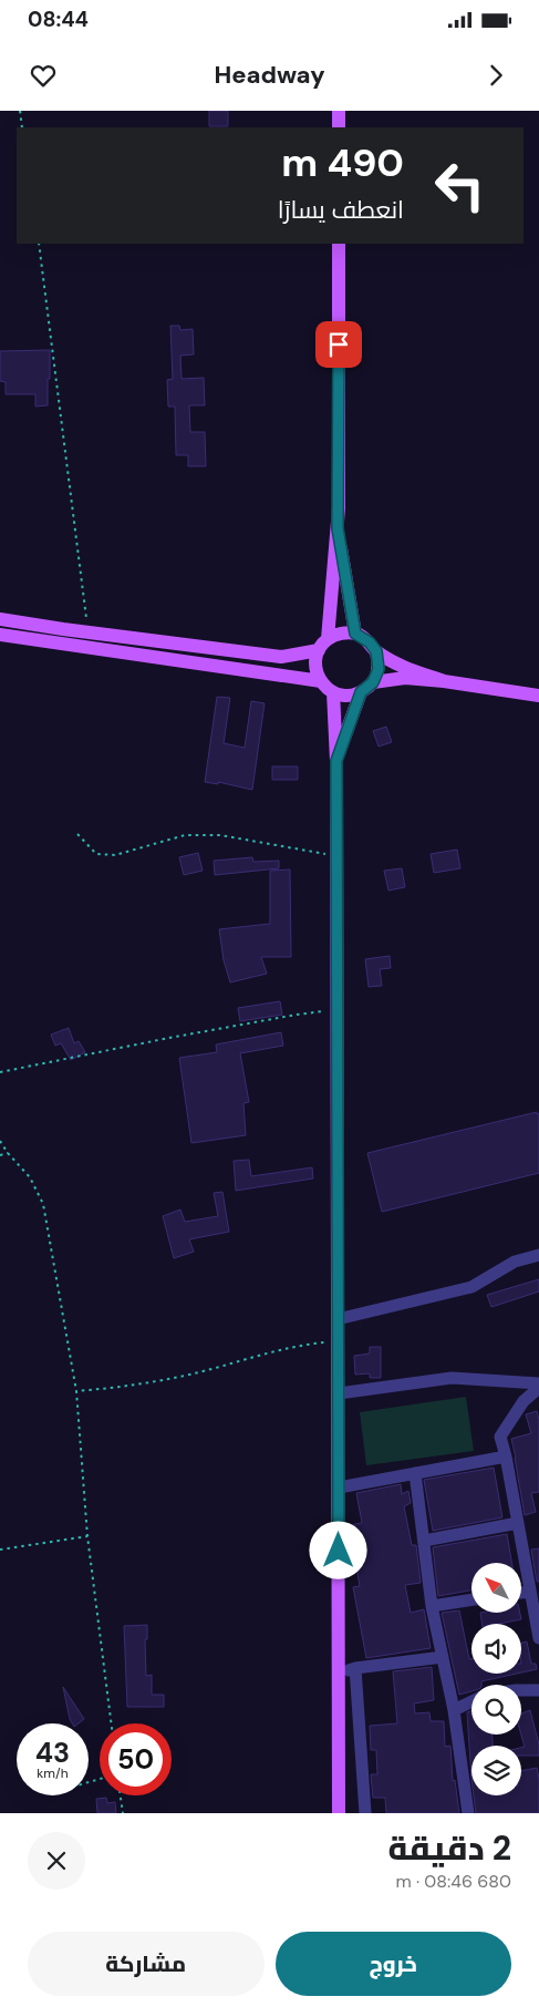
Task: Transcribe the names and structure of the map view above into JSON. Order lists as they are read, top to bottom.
{
  "north": "top left",
  "page": {
    "status": "08:44",
    "header": "Headway",
    "turn": ["490 m", "انعطف يسارًا"],
    "speed": "43 km/h",
    "limit": "50",
    "heading": ["2 دقيقة", "680 m · 08:46"],
    "buttons": ["خروج", "مشاركة"]
  }
}
